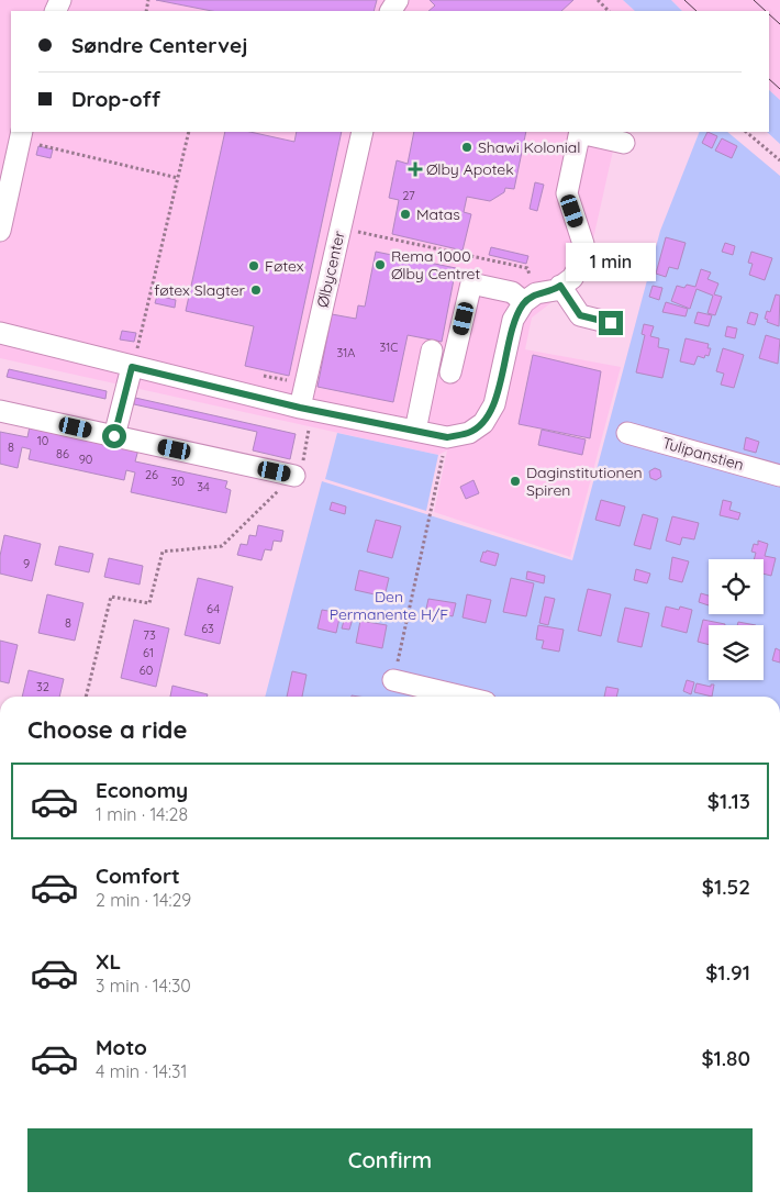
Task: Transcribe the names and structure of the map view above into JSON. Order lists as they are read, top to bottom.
{
  "streets": {
    "street": ["Ølbycenter", "Tulipanstien"]
  },
  "parks": ["Den Permanente H/F"],
  "places": {
    "other": [
      "Shawi Kolonial",
      "Matas",
      "Rema 1000 Ølby Centret",
      "Føtex",
      "føtex Slagter",
      "Daginstitutionen Spiren"
    ],
    "health": ["Ølby Apotek"]
  },
  "house_numbers": [
    "27",
    "31C",
    "31A",
    "10",
    "8",
    "86",
    "90",
    "26",
    "30",
    "34",
    "9",
    "64",
    "8",
    "63",
    "73",
    "61",
    "60",
    "32"
  ],
  "page": {
    "banner": ["Søndre Centervej", "Drop-off"],
    "bubble": "1 min",
    "heading": "Choose a ride",
    "list": [
      {
        "name": "Economy",
        "note": "1 min · 14:28",
        "value": "$1.13"
      },
      {
        "name": "Comfort",
        "note": "2 min · 14:29",
        "value": "$1.52"
      },
      {
        "name": "XL",
        "note": "3 min · 14:30",
        "value": "$1.91"
      },
      {
        "name": "Moto",
        "note": "4 min · 14:31",
        "value": "$1.80"
      }
    ],
    "buttons": "Confirm"
  }
}
